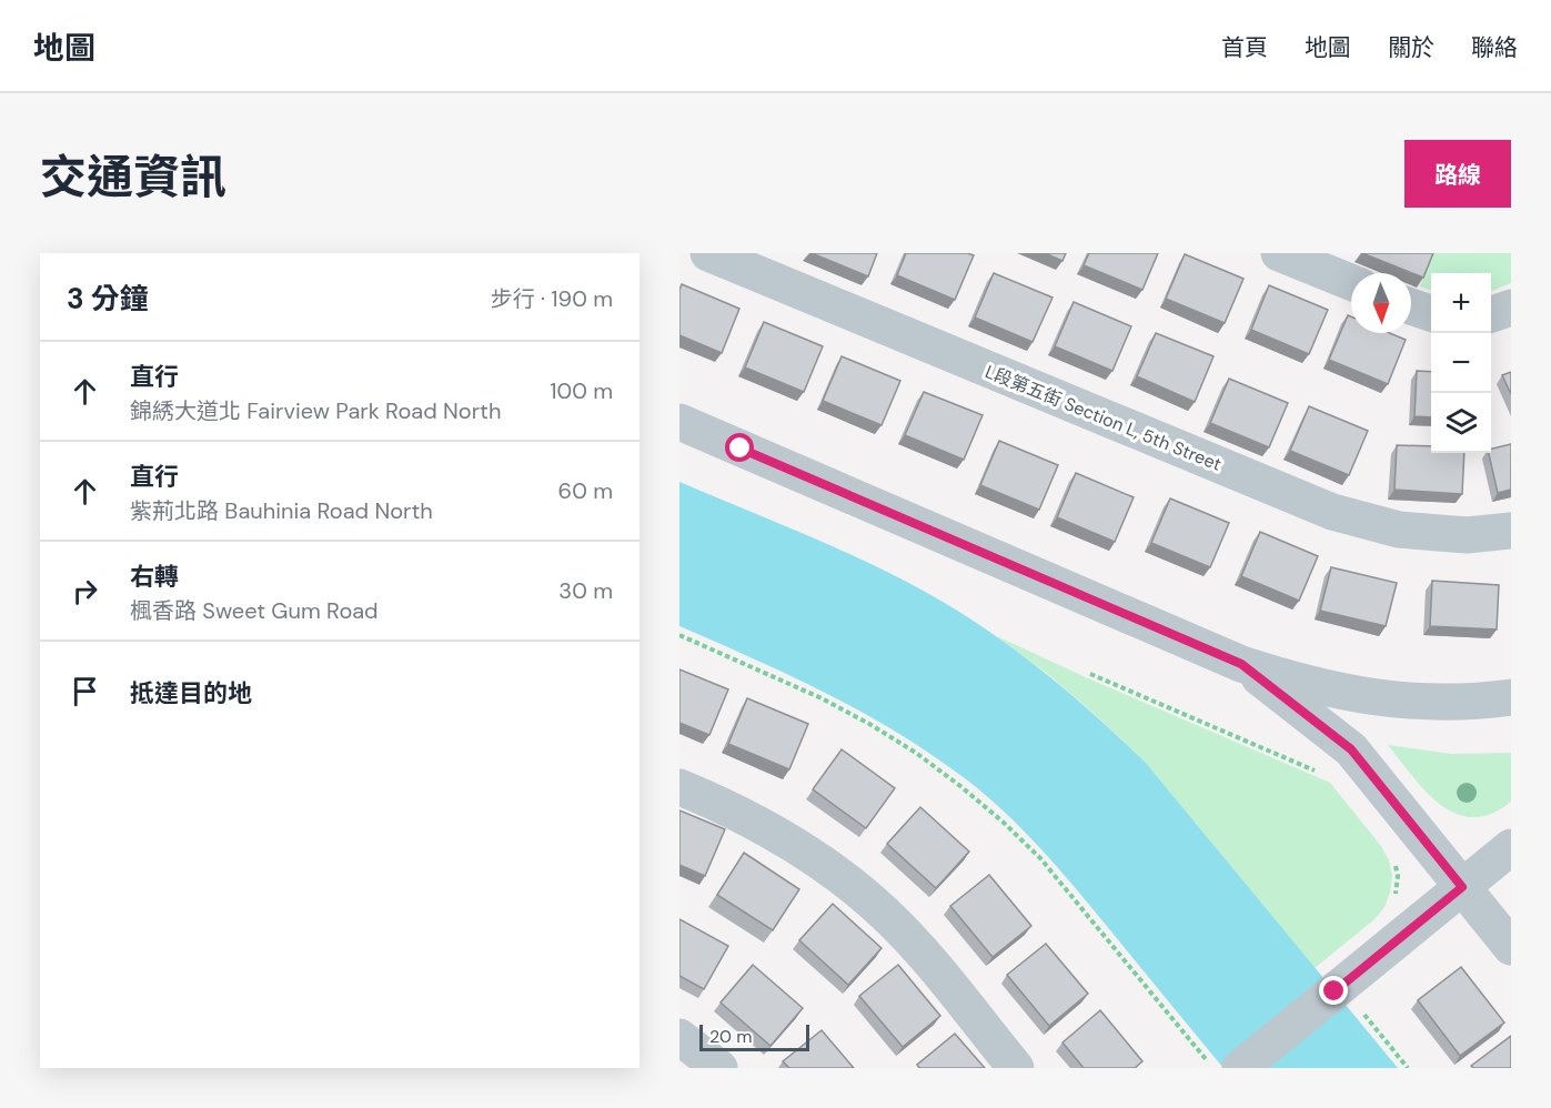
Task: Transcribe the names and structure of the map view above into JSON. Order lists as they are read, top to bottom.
{
  "streets": {
    "street": ["L段第五街 Section L, 5th Street"]
  },
  "scale_bar": "20 m",
  "north": "bottom",
  "page": {
    "header": "地圖",
    "nav": [
      "首頁",
      "地圖",
      "關於",
      "聯絡"
    ],
    "title": "交通資訊",
    "buttons": "路線",
    "heading": ["3 分鐘", "步行 · 190 m"],
    "map_buttons": ["+", "−"],
    "list": [
      ["直行", "錦綉大道北 Fairview Park Road North", "100 m"],
      ["直行", "紫荊北路 Bauhinia Road North", "60 m"],
      ["右轉", "楓香路 Sweet Gum Road", "30 m"],
      "抵達目的地"
    ],
    "scale": "20 m"
  }
}
